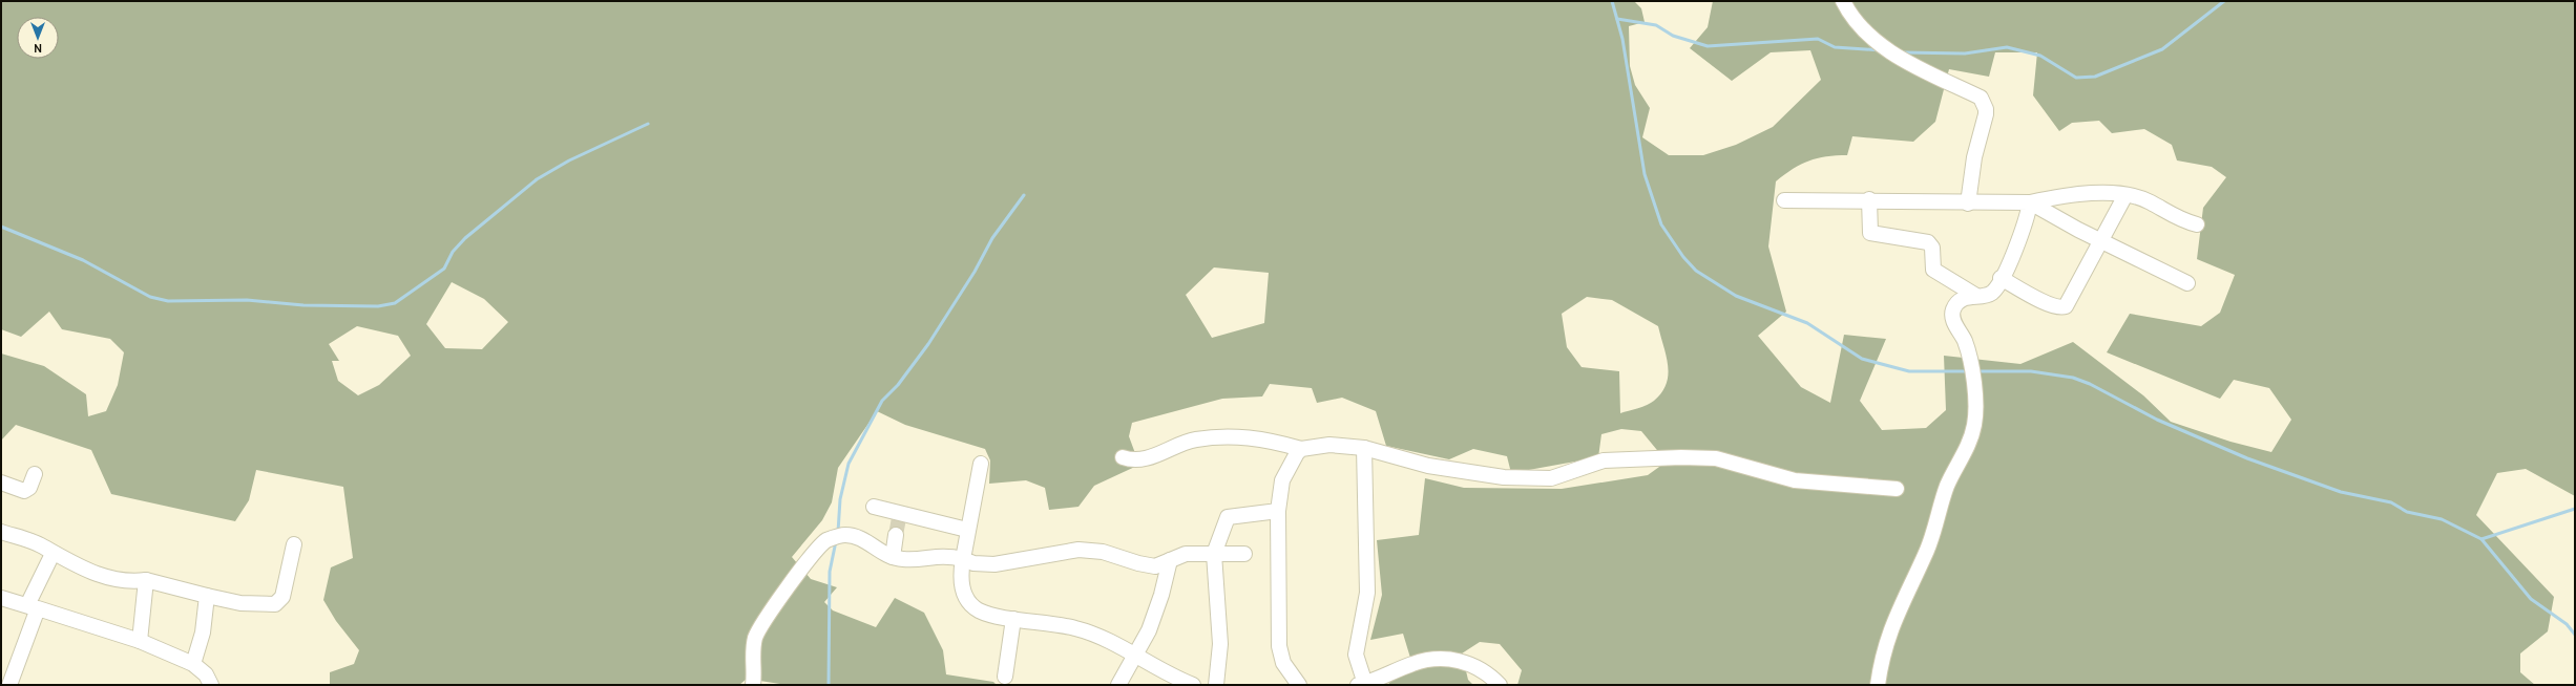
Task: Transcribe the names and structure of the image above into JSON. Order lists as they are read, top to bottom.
{
  "north": "bottom"
}
